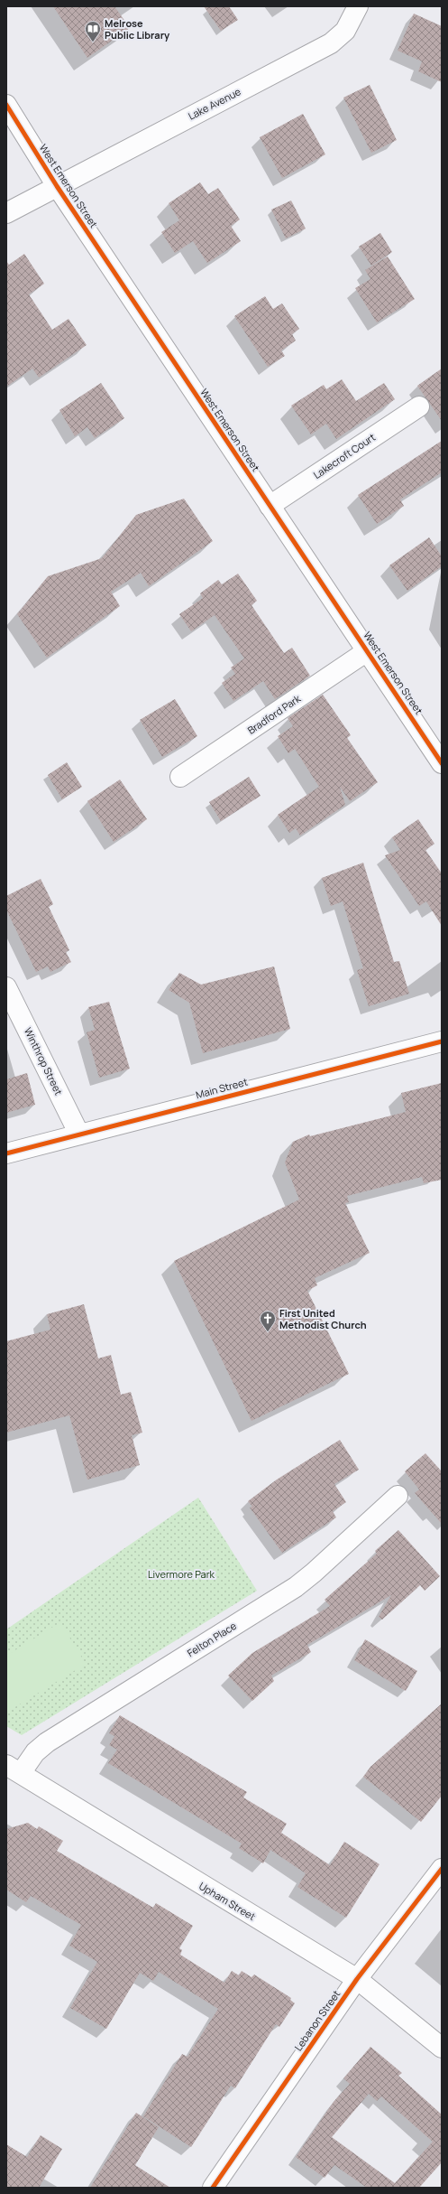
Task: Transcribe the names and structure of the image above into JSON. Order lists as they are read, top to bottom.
{
  "streets": {
    "street": [
      "Lake Avenue",
      "West Emerson Street",
      "Lakecroft Court",
      "Bradford Park",
      "Winthrop Street",
      "Main Street",
      "Felton Place",
      "Upham Street",
      "Lebanon Street"
    ]
  },
  "crossings": [
    ["Lake Avenue", "West Emerson Street"],
    ["West Emerson Street", "Lakecroft Court"],
    ["West Emerson Street", "Bradford Park"],
    ["Winthrop Street", "Main Street"],
    ["Felton Place", "Upham Street"],
    ["Upham Street", "Lebanon Street"]
  ],
  "parks": ["Livermore Park"],
  "places": {
    "library": ["Melrose Public Library"],
    "church": ["First United Methodist Church"]
  }
}
